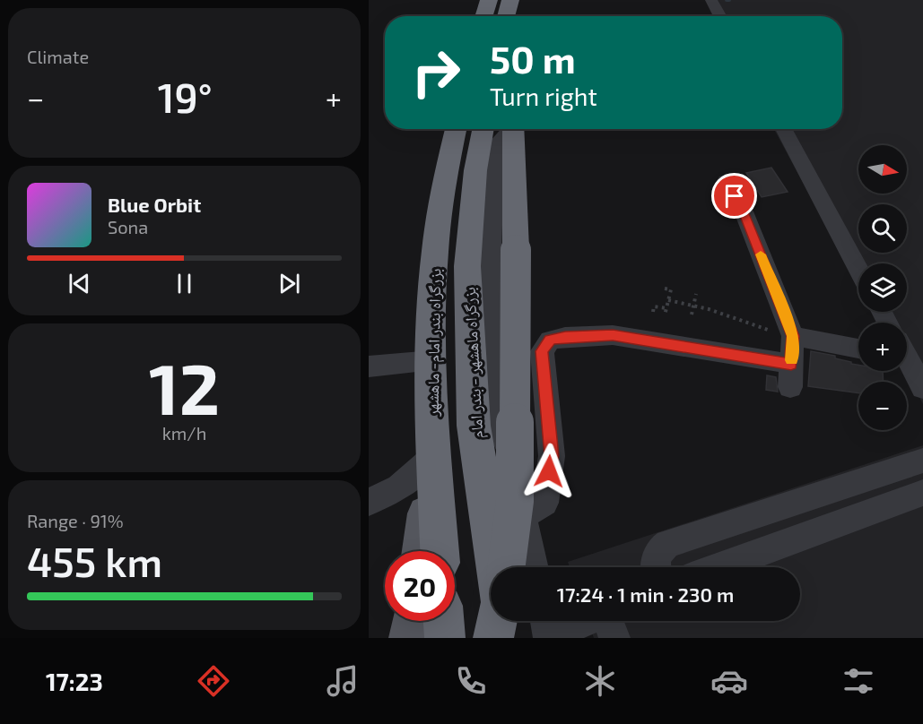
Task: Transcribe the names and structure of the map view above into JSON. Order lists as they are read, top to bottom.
{
  "streets": {
    "highway": ["بزرگراه بندر امام- ماهشهر", "بزرگراه ماهشهر - بندر امام"]
  },
  "north": "right",
  "page": {
    "tile": [
      "Climate",
      ["12", "km/h"],
      ["Range · 91%", "455 km"]
    ],
    "turn": ["50 m", "Turn right"],
    "heat": ["−", "19°", "+"],
    "map_buttons": ["+", "−"],
    "song": ["Blue Orbit", "Sona"],
    "limit": "20",
    "trip": "17:24 · 1 min · 230 m",
    "tabs": "17:23"
  }
}
